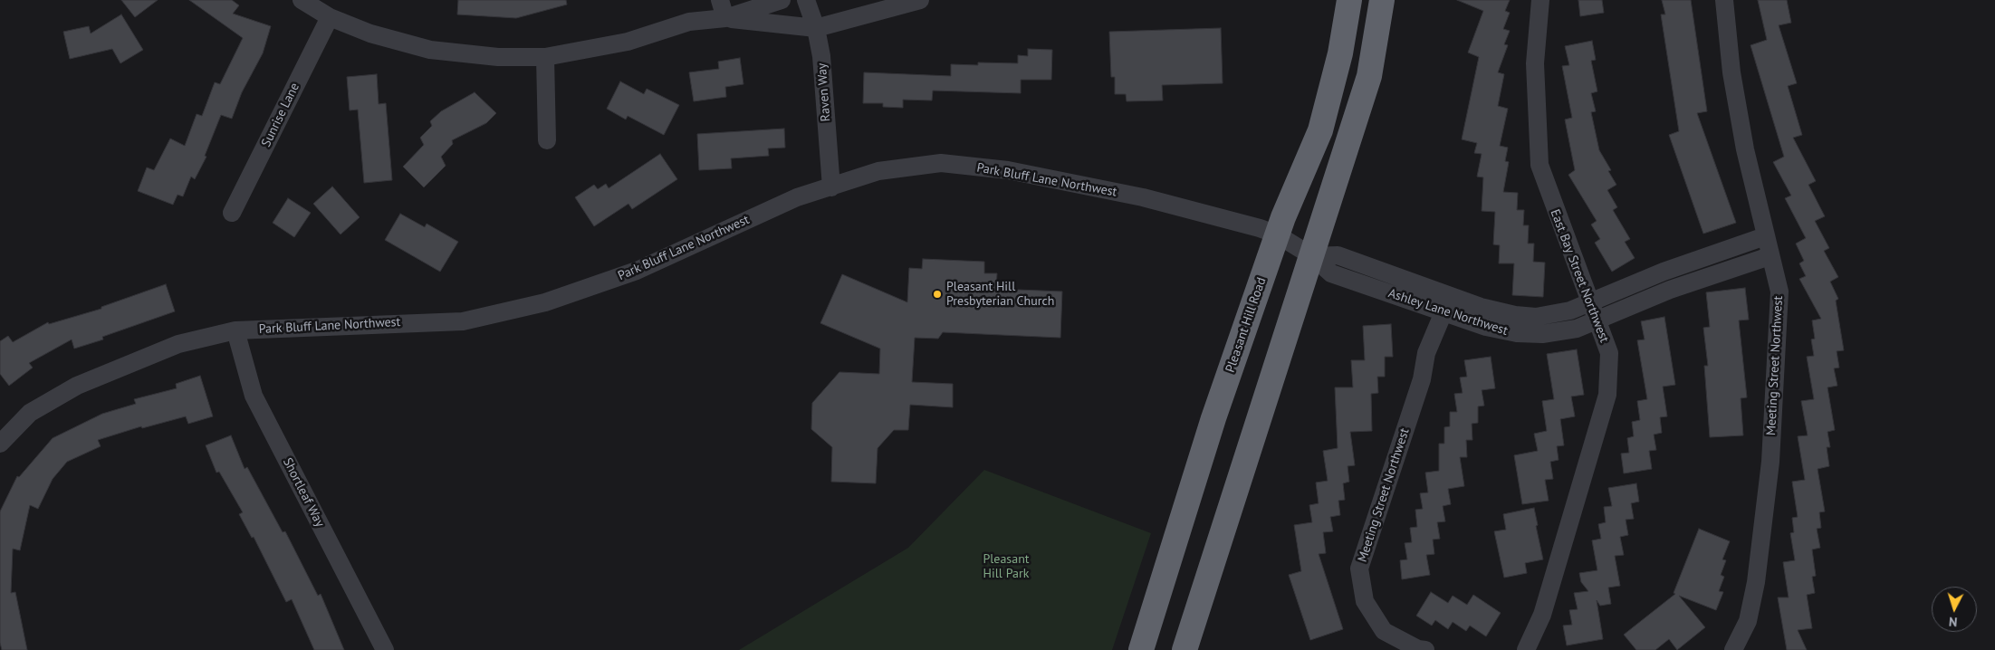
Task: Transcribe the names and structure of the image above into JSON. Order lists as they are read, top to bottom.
{
  "streets": {
    "highway": ["Pleasant Hill Road"],
    "street": [
      "Raven Way",
      "Sunrise Lane",
      "Park Bluff Lane Northwest",
      "East Bay Street Northwest",
      "Ashley Lane Northwest",
      "Meeting Street Northwest",
      "Shortleaf Way"
    ]
  },
  "crossings": [
    ["Raven Way", "Park Bluff Lane Northwest"],
    ["Park Bluff Lane Northwest", "Ashley Lane Northwest"],
    ["Park Bluff Lane Northwest", "Pleasant Hill Road"],
    ["Park Bluff Lane Northwest", "Shortleaf Way"],
    ["East Bay Street Northwest", "Ashley Lane Northwest"],
    ["Ashley Lane Northwest", "Pleasant Hill Road"],
    ["Ashley Lane Northwest", "Meeting Street Northwest"]
  ],
  "parks": ["Pleasant Hill Park"],
  "places": ["Pleasant Hill Presbyterian Church"],
  "north": "bottom"
}
